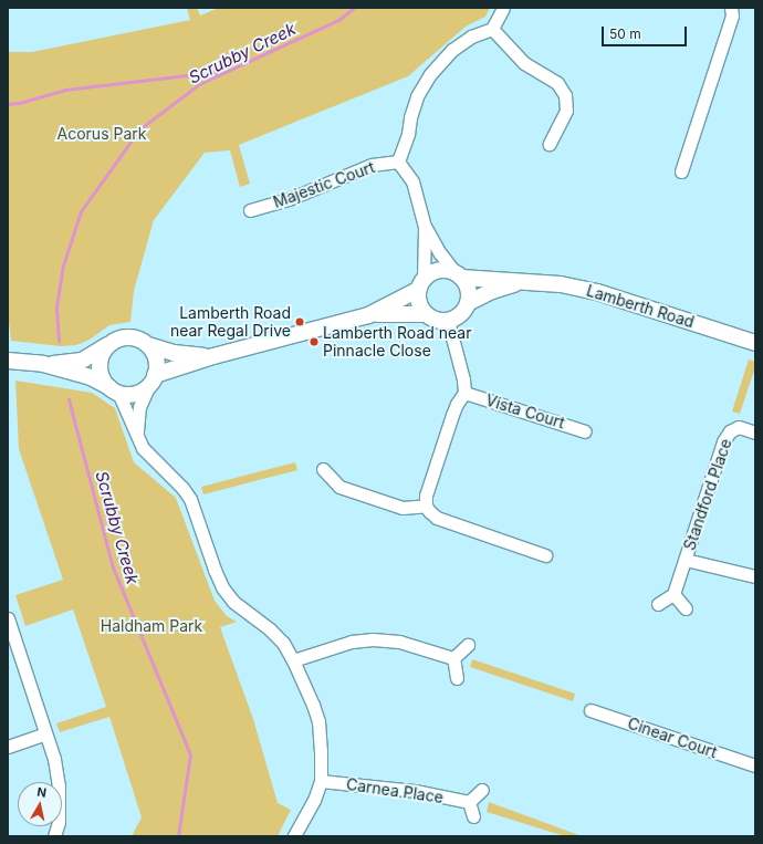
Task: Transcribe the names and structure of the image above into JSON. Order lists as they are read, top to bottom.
{
  "streets": {
    "street": [
      "Majestic Court",
      "Lamberth Road",
      "Vista Court",
      "Standford Place",
      "Cinear Court",
      "Carnea Place"
    ]
  },
  "water": ["Scrubby Creek"],
  "parks": ["Acorus Park", "Haldham Park"],
  "places": ["Lamberth Road near Regal Drive", "Lamberth Road near Pinnacle Close"],
  "scale_bar": "50 m",
  "north": "top"
}
